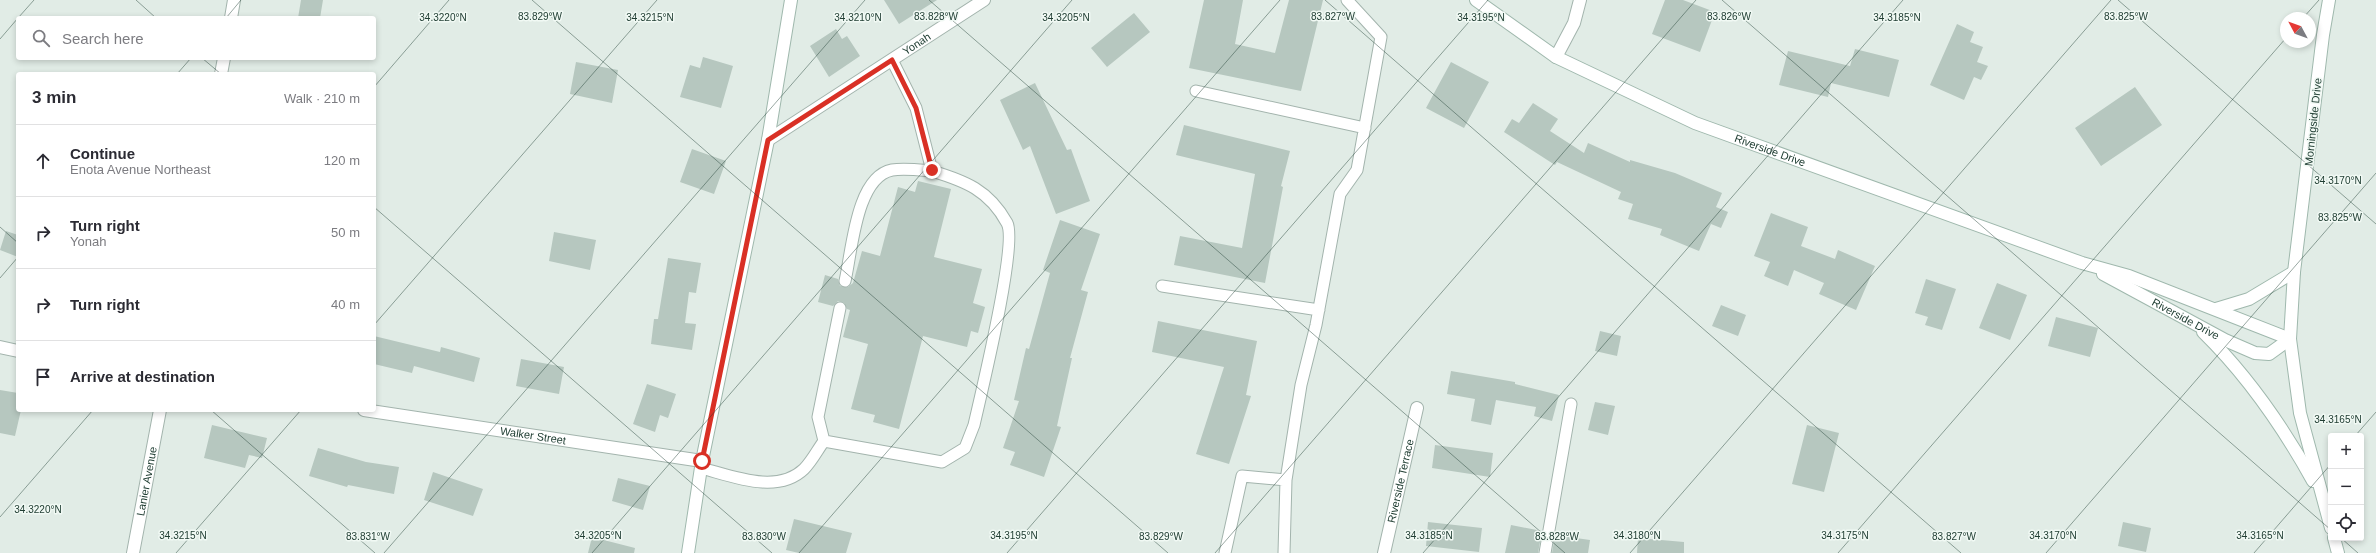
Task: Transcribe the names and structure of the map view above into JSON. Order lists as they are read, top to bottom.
{
  "streets": {
    "street": [
      "Yonah",
      "Morningside Drive",
      "Riverside Drive",
      "Walker Street",
      "Riverside Terrace",
      "Lanier Avenue"
    ]
  },
  "crossings": [
    ["Morningside Drive", "Riverside Drive"]
  ],
  "north": "top left",
  "page": {
    "search": "Search here",
    "heading": ["3 min", "Walk · 210 m"],
    "list": [
      ["Continue", "Enota Avenue Northeast", "120 m"],
      ["Turn right", "Yonah", "50 m"],
      ["Turn right", "40 m"],
      "Arrive at destination"
    ],
    "map_buttons": ["+", "−"]
  },
  "coordinates": [
    "83.825°W",
    "83.829°W",
    "83.828°W",
    "83.827°W",
    "83.826°W",
    "34.3220°N",
    "34.3215°N",
    "34.3210°N",
    "34.3205°N",
    "34.3195°N",
    "34.3185°N",
    "34.3170°N",
    "34.3165°N",
    "34.3180°N",
    "34.3175°N",
    "83.831°W",
    "83.830°W"
  ]
}
